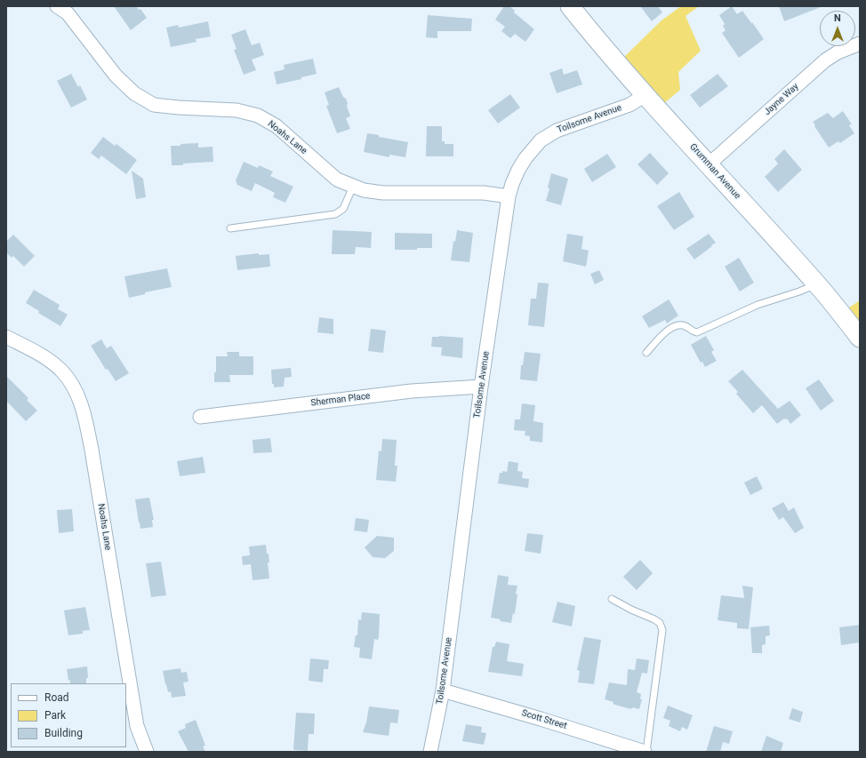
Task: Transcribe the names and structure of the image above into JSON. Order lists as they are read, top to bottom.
{
  "streets": {
    "street": [
      "Jayne Way",
      "Toilsome Avenue",
      "Noahs Lane",
      "Grumman Avenue",
      "Sherman Place",
      "Scott Street"
    ]
  },
  "crossings": [
    ["Jayne Way", "Grumman Avenue"],
    ["Toilsome Avenue", "Noahs Lane"],
    ["Toilsome Avenue", "Grumman Avenue"],
    ["Toilsome Avenue", "Sherman Place"],
    ["Toilsome Avenue", "Scott Street"]
  ],
  "legend": ["Road", "Park", "Building"],
  "north": "top"
}
